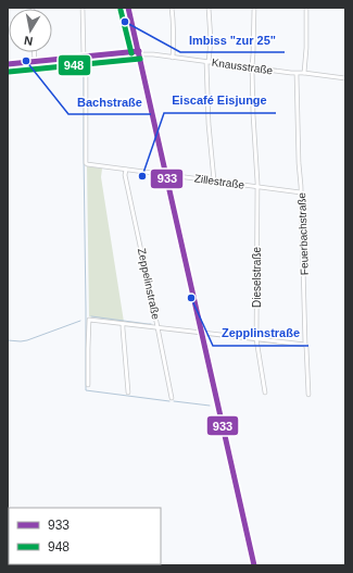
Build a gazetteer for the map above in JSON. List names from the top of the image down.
{
  "streets": {
    "street": [
      "Knausstraße",
      "Zillestraße",
      "Feuerbachstraße",
      "Dieselstraße",
      "Zeppelinstraße"
    ]
  },
  "crossings": [
    ["Knausstraße", "Feuerbachstraße"],
    ["Knausstraße", "Dieselstraße"],
    ["Zillestraße", "Feuerbachstraße"],
    ["Zillestraße", "Dieselstraße"],
    ["Zillestraße", "Zeppelinstraße"]
  ],
  "places": [
    "Imbiss \"zur 25\"",
    "Bachstraße",
    "Eiscafé Eisjunge",
    "Zepplinstraße"
  ],
  "lines": ["transit line 933", "transit line 948"],
  "legend": ["933", "948"],
  "north": "bottom"
}
